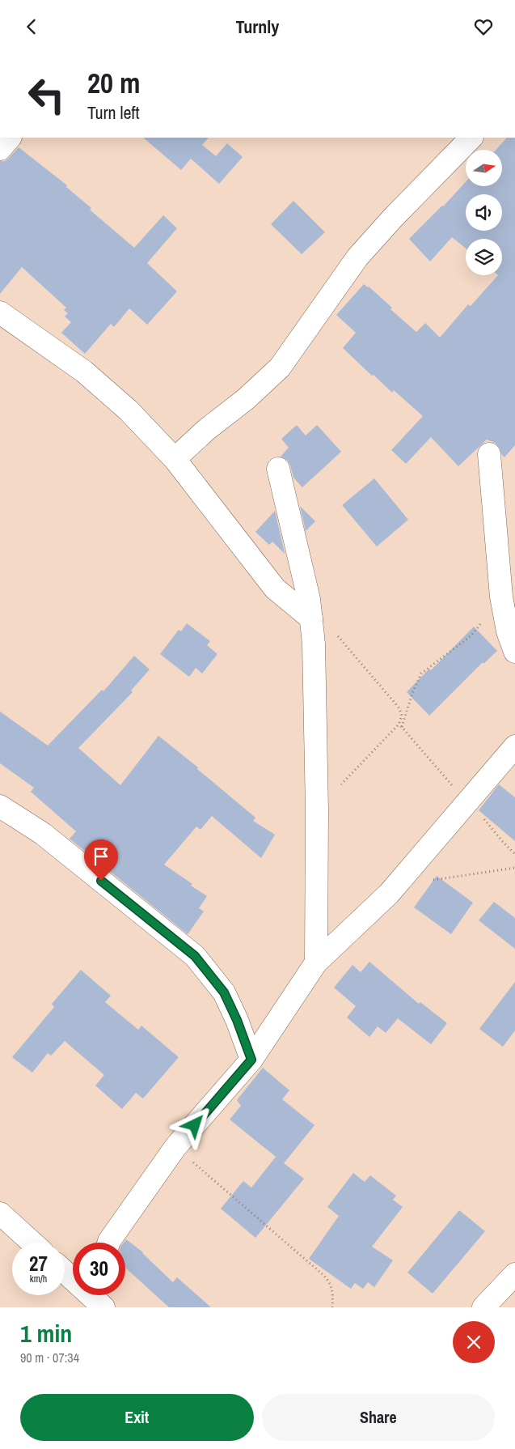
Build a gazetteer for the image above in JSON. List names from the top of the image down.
{
  "north": "right",
  "page": {
    "header": "Turnly",
    "turn": ["20 m", "Turn left"],
    "speed": "27 km/h",
    "limit": "30",
    "heading": ["1 min", "90 m · 07:34"],
    "buttons": ["Exit", "Share"]
  }
}
